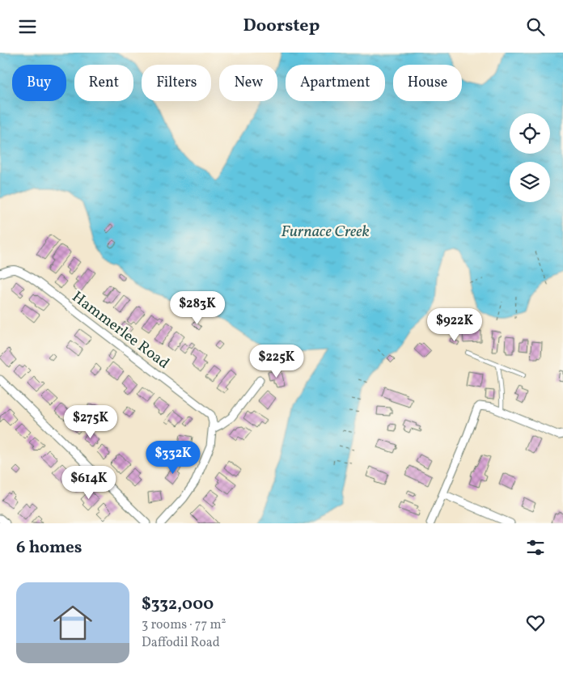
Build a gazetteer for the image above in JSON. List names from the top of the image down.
{
  "streets": {
    "street": ["Hammerlee Road"]
  },
  "water": ["Furnace Creek"],
  "page": {
    "header": "Doorstep",
    "chip": [
      "Buy",
      "Rent",
      "Filters",
      "New",
      "Apartment",
      "House"
    ],
    "price": [
      "$283K",
      "$922K",
      "$225K",
      "$275K",
      "$332K",
      "$614K"
    ],
    "heading": "6 homes",
    "list": [
      {
        "name": "$332,000",
        "note": "3 rooms · 77 m² · Daffodil Road"
      }
    ]
  }
}
